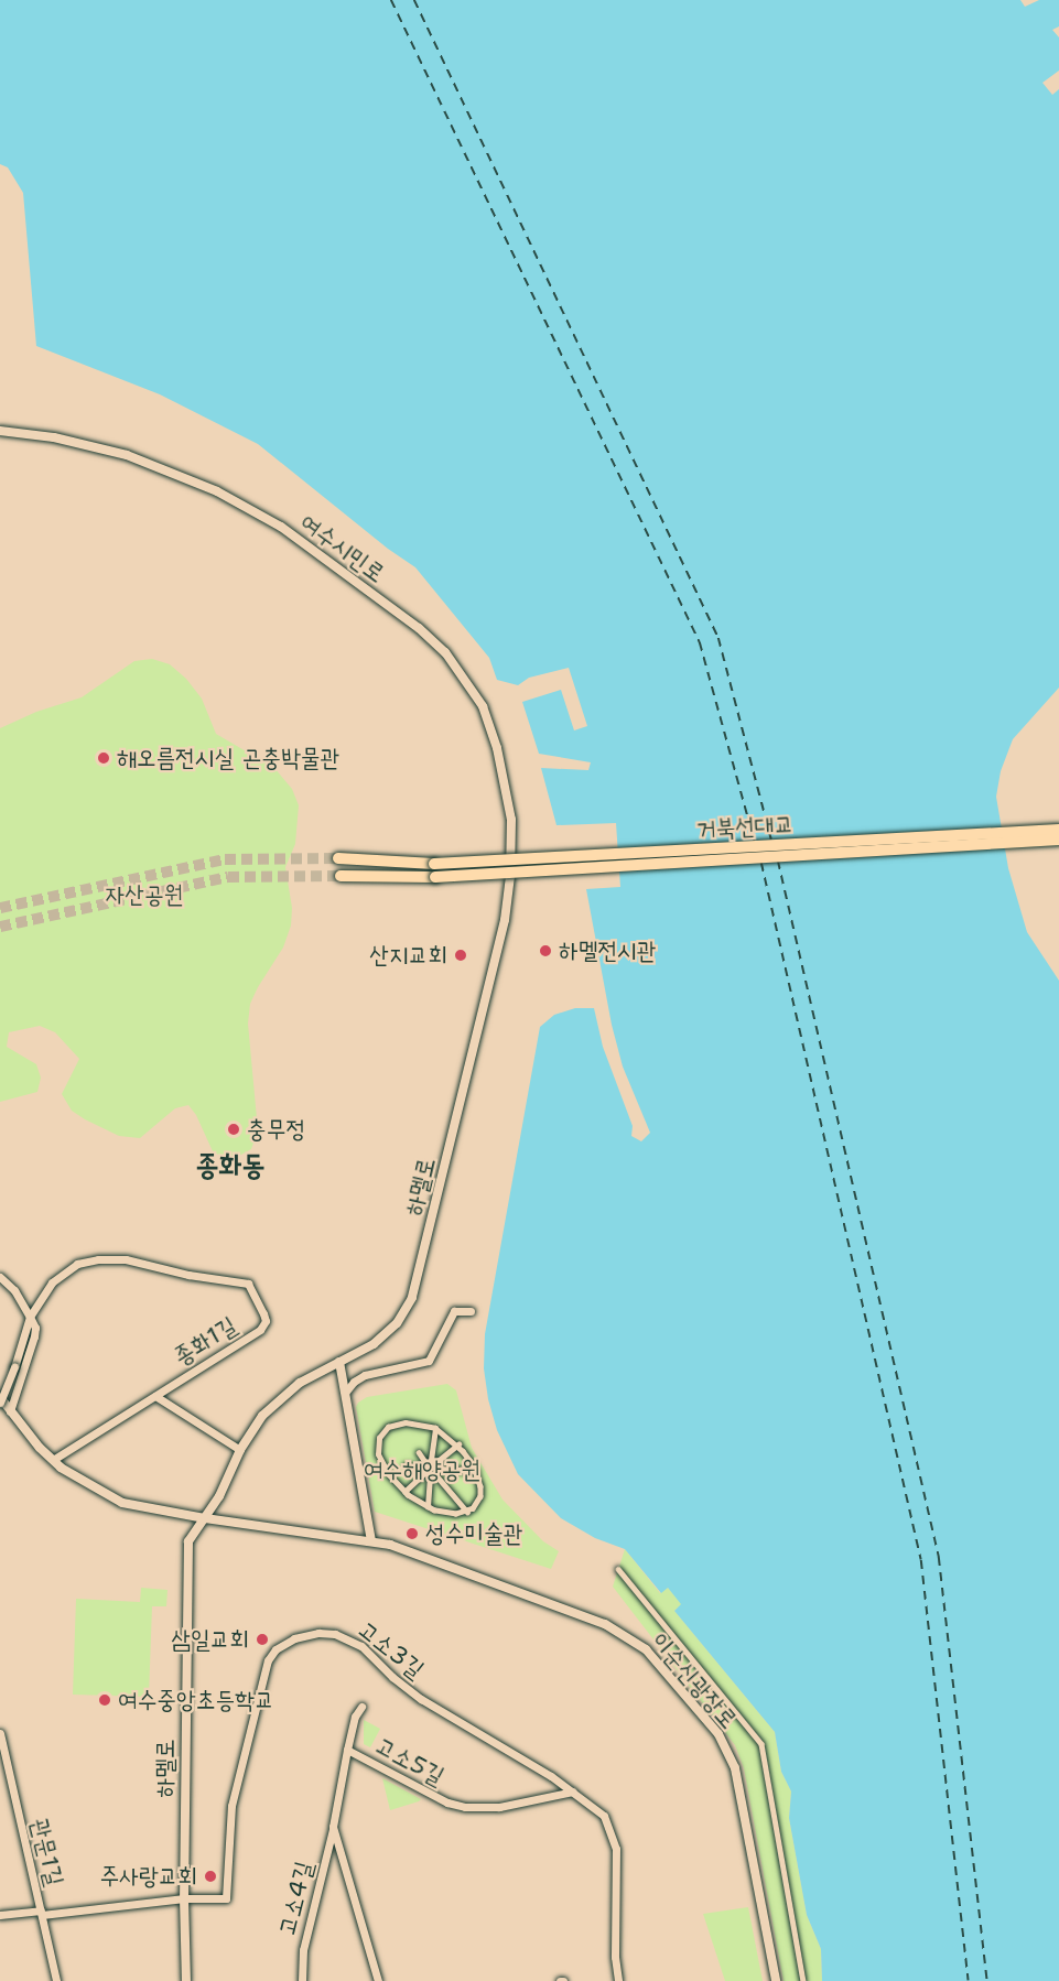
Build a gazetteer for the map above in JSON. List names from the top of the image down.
{
  "streets": {
    "main road": ["거북선대교"],
    "street": [
      "여수시민로",
      "하멜로",
      "종화1길",
      "고소3길",
      "이순신광장로",
      "고소5길",
      "관문1길",
      "고소4길"
    ]
  },
  "crossings": [
    ["여수시민로", "하멜로"],
    ["하멜로", "고소3길"],
    ["하멜로", "이순신광장로"],
    ["종화1길", "이순신광장로"],
    ["고소3길", "고소5길"],
    ["고소3길", "관문1길"],
    ["고소5길", "고소4길"]
  ],
  "districts": ["종화동"],
  "parks": ["자산공원", "여수해양공원"],
  "places": [
    "해오름전시실 곤충박물관",
    "하멜전시관",
    "산지교회",
    "충무정",
    "성수미술관",
    "삼일교회",
    "여수중앙초등학교",
    "주사랑교회"
  ]
}
